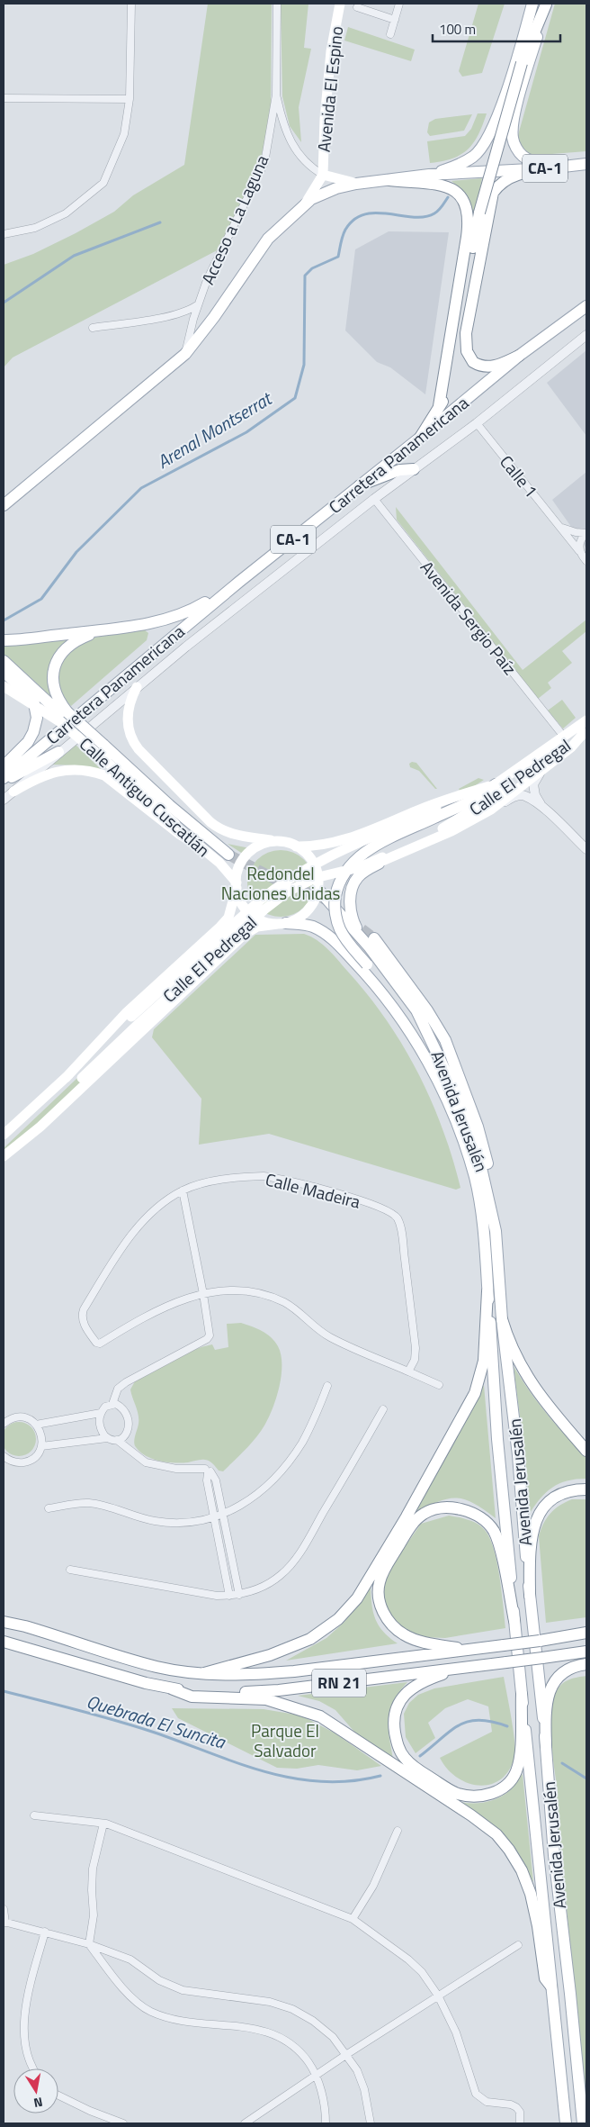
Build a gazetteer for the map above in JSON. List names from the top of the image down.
{
  "streets": {
    "main road": [
      "Avenida El Espino",
      "CA-1",
      "Carretera Panamericana",
      "Calle El Pedregal",
      "Calle Antiguo Cuscatlán",
      "Avenida Jerusalén",
      "RN 21"
    ],
    "street": [
      "Acceso a La Laguna",
      "Calle 1",
      "Avenida Sergio Paíz",
      "Calle Madeira"
    ]
  },
  "crossings": [
    ["Avenida El Espino", "CA-1"],
    ["CA-1", "Acceso a La Laguna"],
    ["Carretera Panamericana", "Calle 1"],
    ["Carretera Panamericana", "Avenida Sergio Paíz"],
    ["Avenida Sergio Paíz", "Calle El Pedregal"],
    ["Calle El Pedregal", "Calle Antiguo Cuscatlán"],
    ["Calle El Pedregal", "Avenida Jerusalén"],
    ["Calle Antiguo Cuscatlán", "Avenida Jerusalén"]
  ],
  "water": ["Arenal Montserrat", "Quebrada El Suncita"],
  "parks": ["Redondel Naciones Unidas", "Parque El Salvador"],
  "scale_bar": "100 m",
  "north": "bottom"
}
